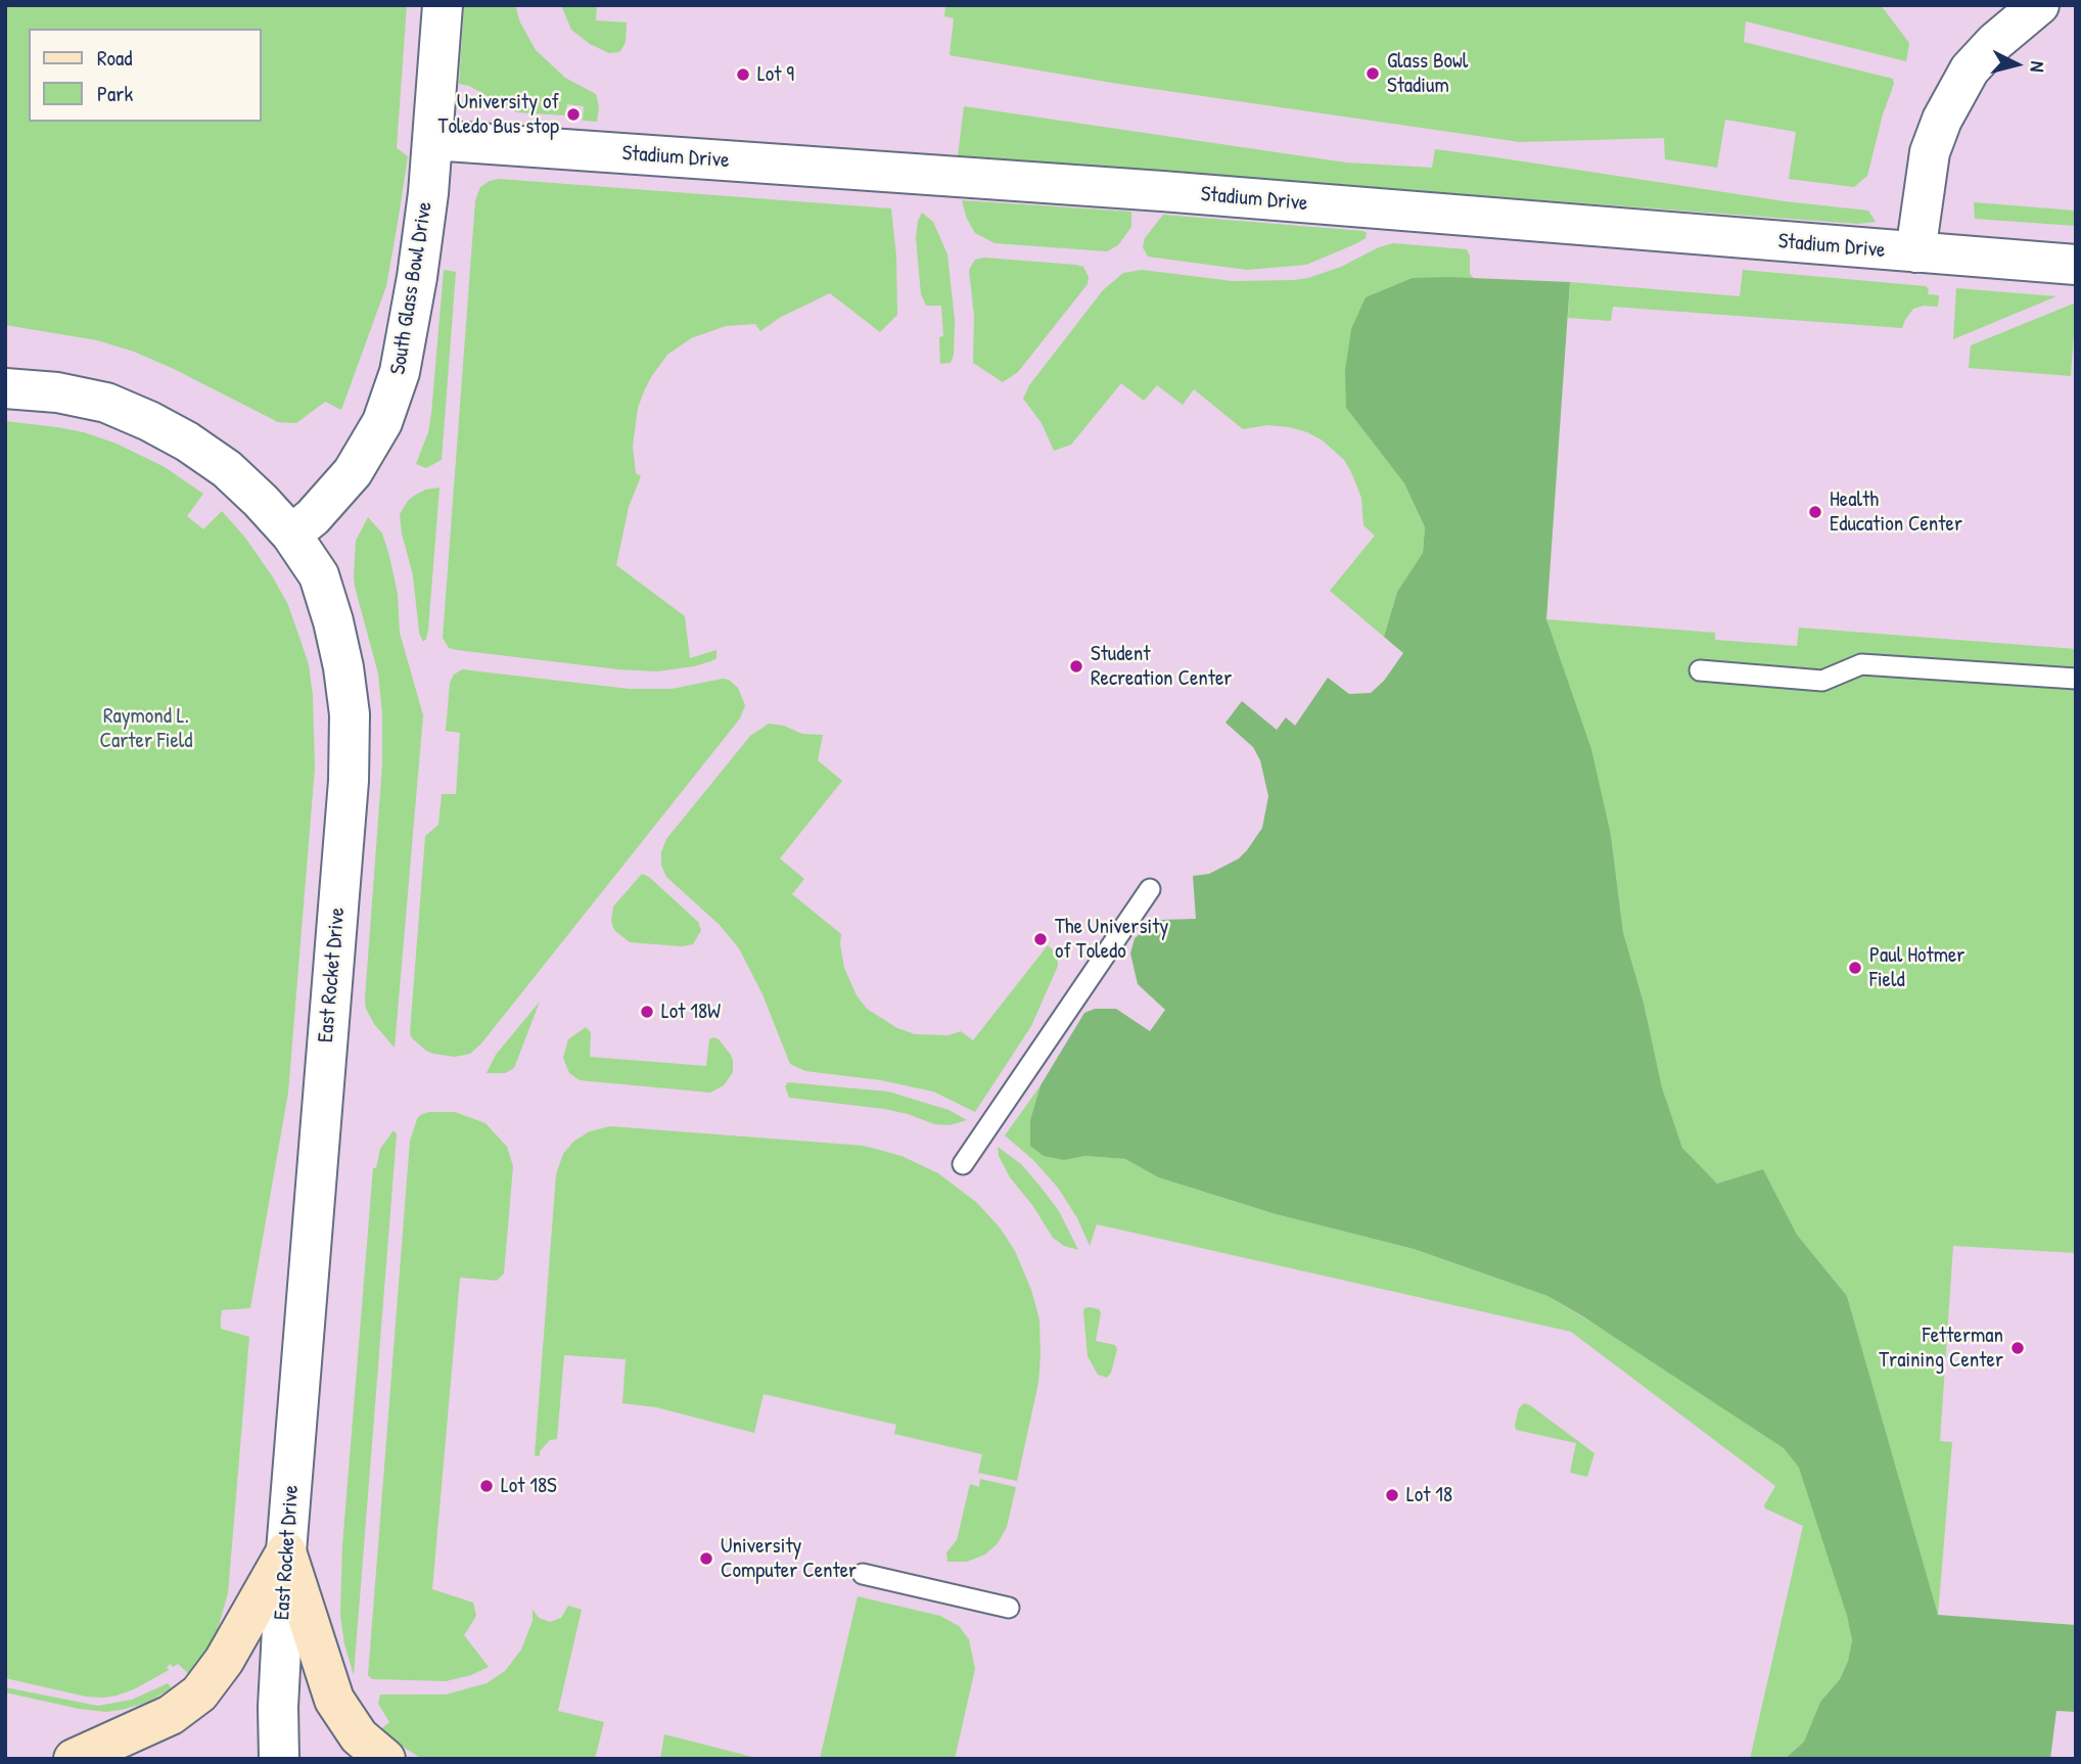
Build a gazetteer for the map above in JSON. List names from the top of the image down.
{
  "streets": {
    "street": ["Stadium Drive", "South Glass Bowl Drive", "East Rocket Drive"]
  },
  "crossings": [
    ["Stadium Drive", "South Glass Bowl Drive"],
    ["South Glass Bowl Drive", "East Rocket Drive"]
  ],
  "parks": ["Raymond L. Carter Field"],
  "places": [
    "Glass Bowl Stadium",
    "Lot 9",
    "University of Toledo Bus stop",
    "Health Education Center",
    "Student Recreation Center",
    "The University of Toledo",
    "Paul Hotmer Field",
    "Lot 18W",
    "Fetterman Training Center",
    "Lot 18S",
    "Lot 18",
    "University Computer Center"
  ],
  "legend": ["Road", "Park"],
  "north": "right"
}
